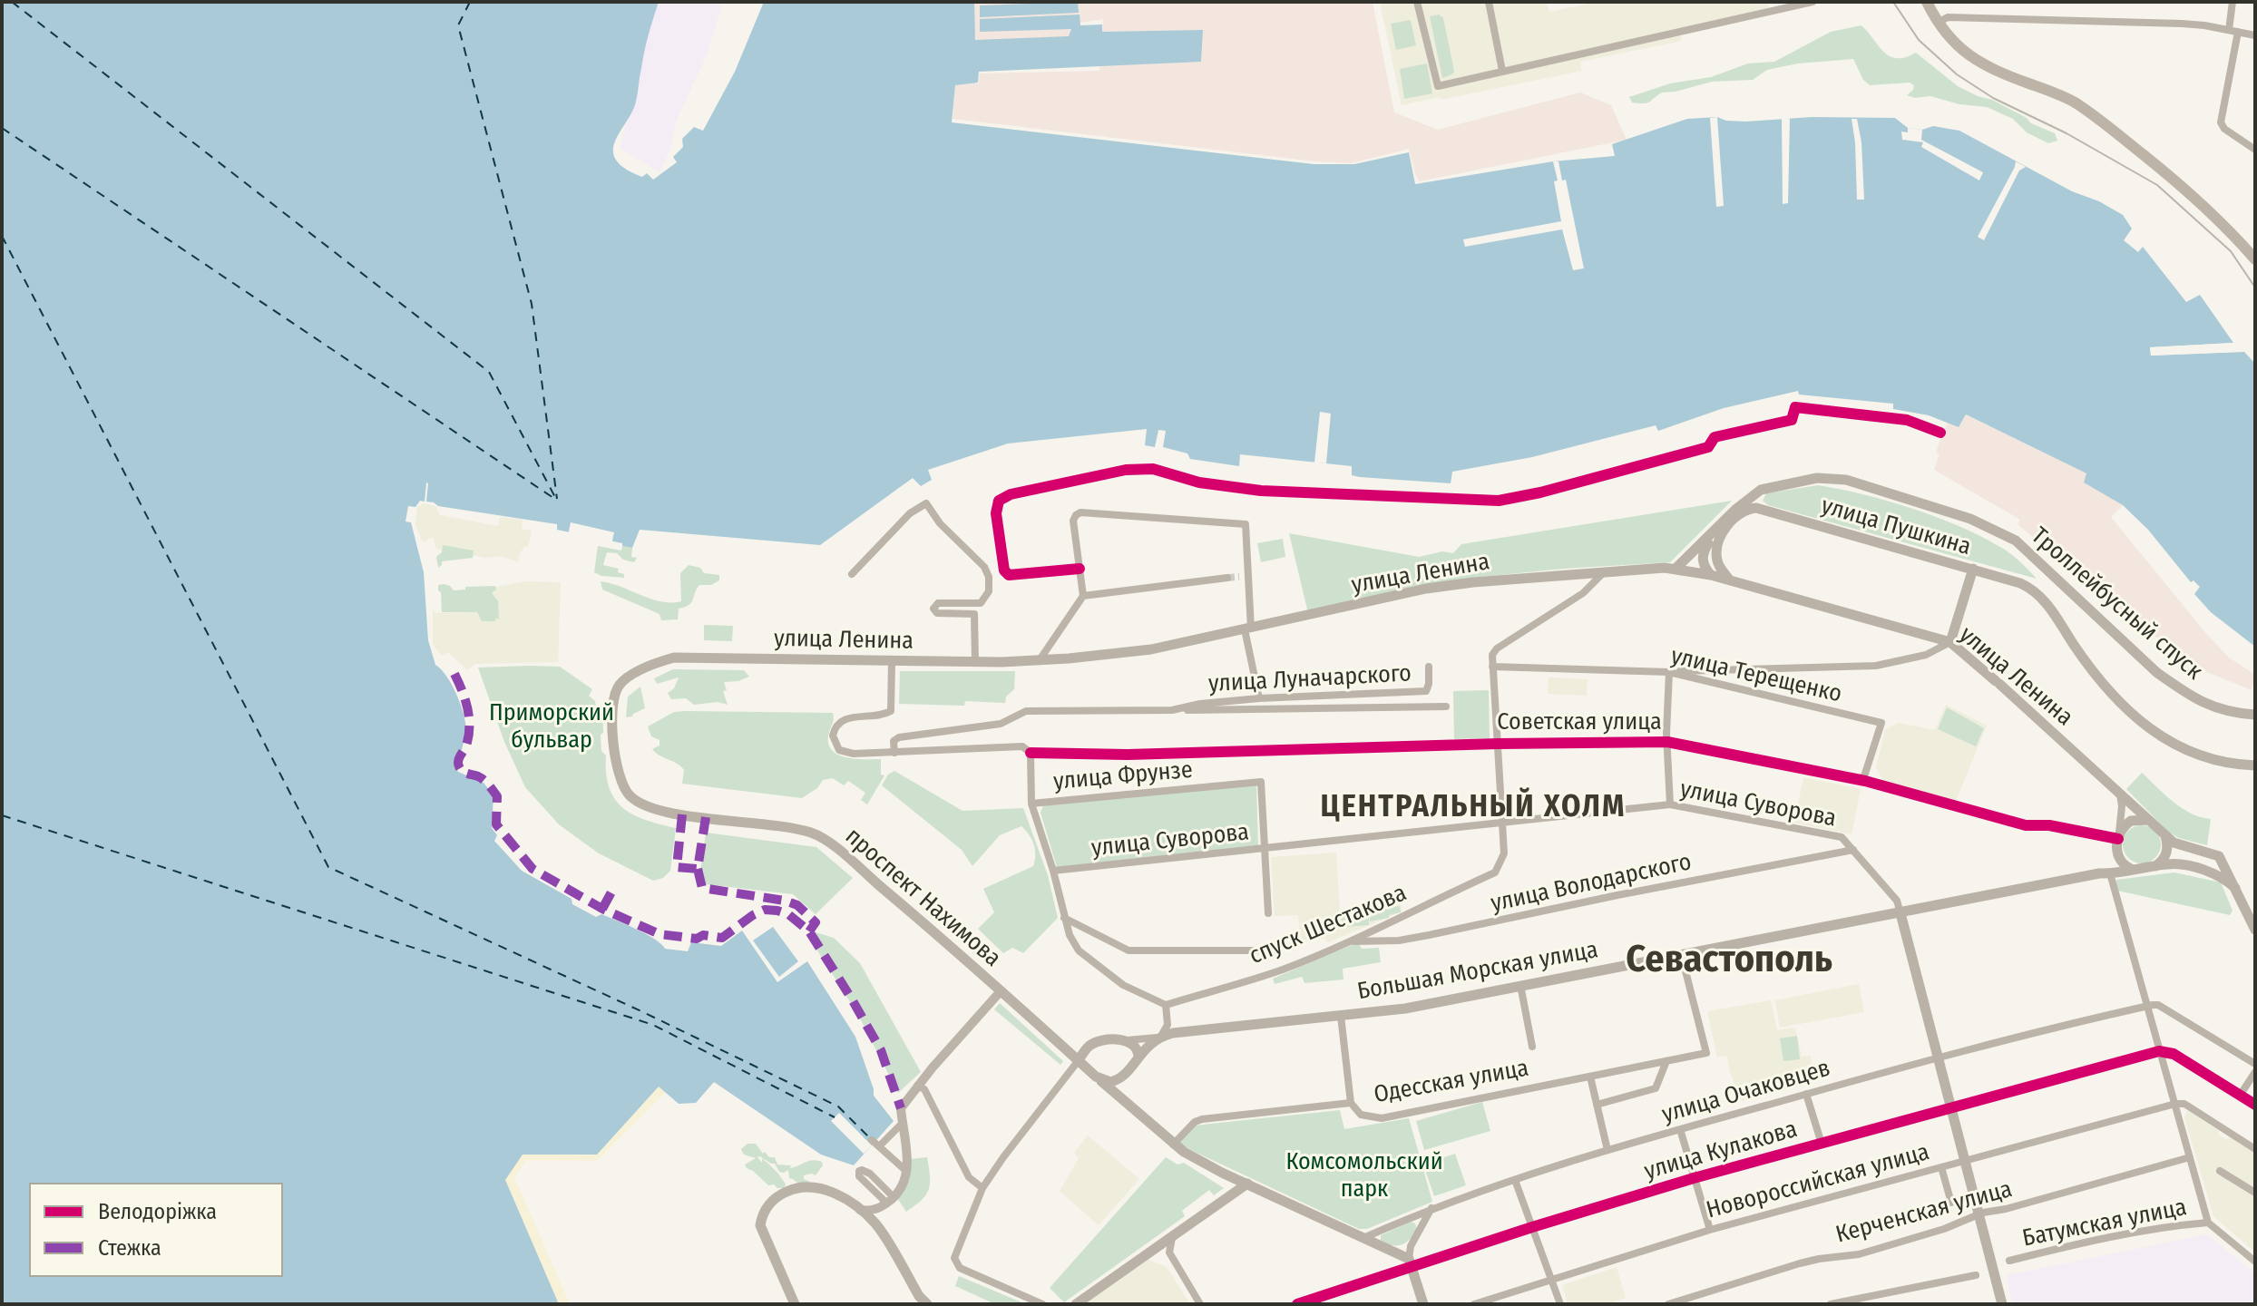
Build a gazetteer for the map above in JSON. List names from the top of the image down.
{
  "streets": {
    "main road": [
      "улица Пушкина",
      "улица Ленина",
      "Троллейбусный спуск",
      "проспект Нахимова",
      "Большая Морская улица"
    ],
    "street": [
      "улица Терещенко",
      "улица Луначарского",
      "Советская улица",
      "улица Фрунзе",
      "улица Суворова",
      "улица Володарского",
      "спуск Шестакова",
      "Одесская улица",
      "улица Очаковцев",
      "улица Кулакова",
      "Новороссийская улица",
      "Керченская улица",
      "Батумская улица"
    ]
  },
  "crossings": [
    ["улица Пушкина", "улица Ленина"],
    ["улица Ленина", "Троллейбусный спуск"],
    ["улица Ленина", "Советская улица"],
    ["улица Ленина", "проспект Нахимова"],
    ["улица Ленина", "Большая Морская улица"],
    ["улица Терещенко", "Советская улица"],
    ["улица Луначарского", "Советская улица"],
    ["Советская улица", "Большая Морская улица"],
    ["улица Фрунзе", "улица Суворова"],
    ["улица Суворова", "улица Володарского"],
    ["улица Суворова", "спуск Шестакова"],
    ["улица Суворова", "Большая Морская улица"],
    ["улица Володарского", "спуск Шестакова"],
    ["проспект Нахимова", "Одесская улица"],
    ["проспект Нахимова", "улица Очаковцев"],
    ["проспект Нахимова", "улица Кулакова"],
    ["Большая Морская улица", "Одесская улица"]
  ],
  "districts": ["ЦЕНТРАЛЬНЫЙ ХОЛМ", "Севастополь"],
  "parks": ["Приморский бульвар", "Комсомольский парк"],
  "legend": ["Велодоріжка", "Стежка"]
}
